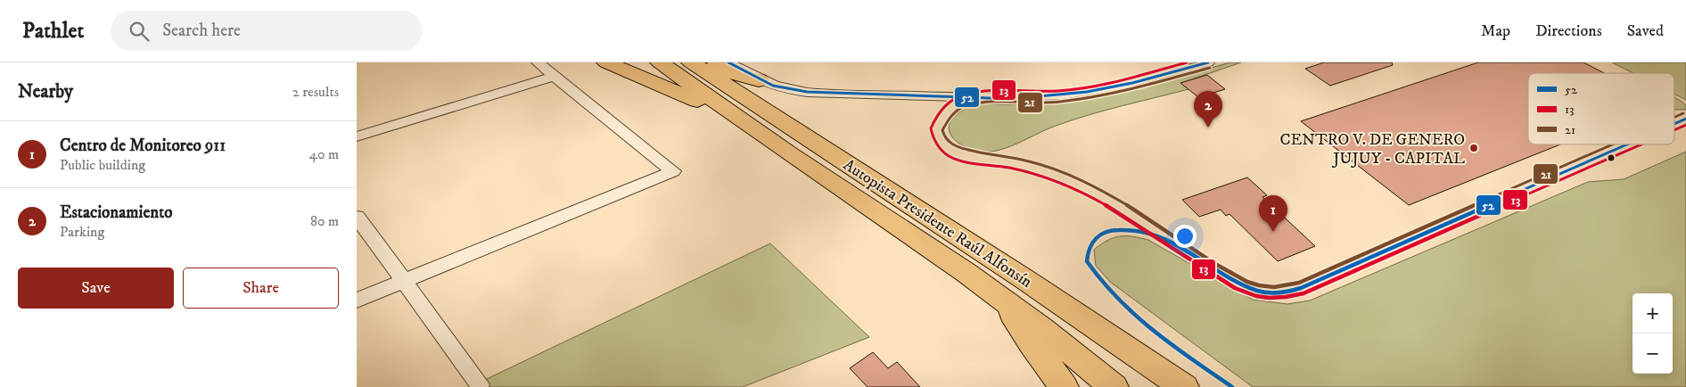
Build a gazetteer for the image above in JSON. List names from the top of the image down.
{
  "streets": {
    "highway": ["Autopista Presidente Raúl Alfonsín"]
  },
  "places": ["CENTRO V. DE GENERO JUJUY - CAPITAL"],
  "lines": ["transit line 52", "transit line 13", "transit line 21"],
  "legend": ["52", "13", "21"],
  "page": {
    "header": "Pathlet",
    "search": "Search here",
    "nav": ["Map", "Directions", "Saved"],
    "heading": ["Nearby", "2 results"],
    "pins": ["2", "1"],
    "list": [
      {
        "mark": "1",
        "name": "Centro de Monitoreo 911",
        "note": "Public building",
        "value": "40 m"
      },
      {
        "mark": "2",
        "name": "Estacionamiento",
        "note": "Parking",
        "value": "80 m"
      }
    ],
    "buttons": ["Save", "Share"],
    "map_buttons": ["+", "−"]
  }
}
